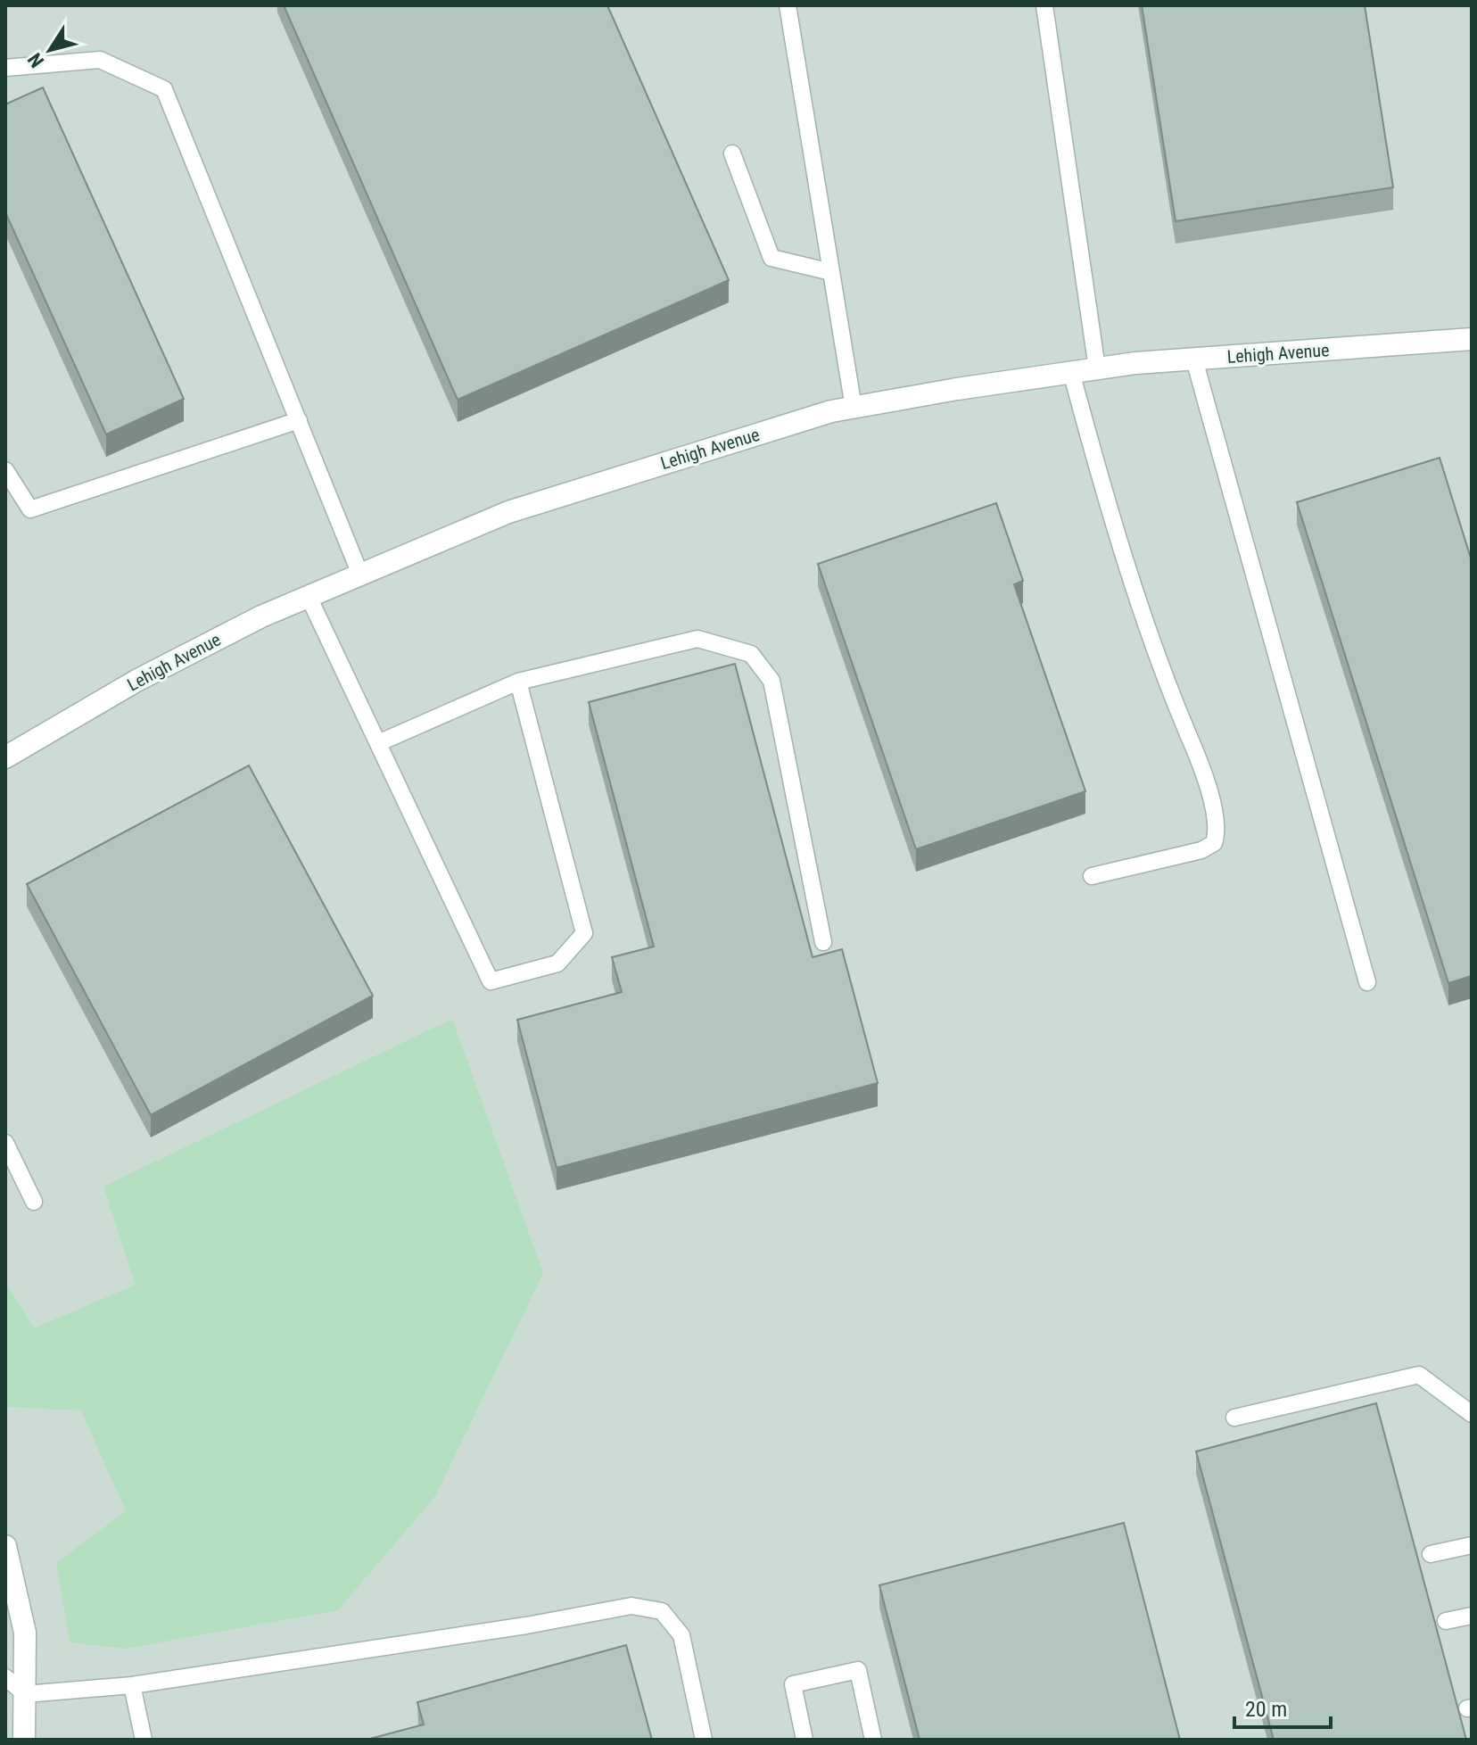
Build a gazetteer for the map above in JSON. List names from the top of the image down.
{
  "streets": {
    "street": ["Lehigh Avenue"]
  },
  "scale_bar": "20 m",
  "north": "bottom left"
}
